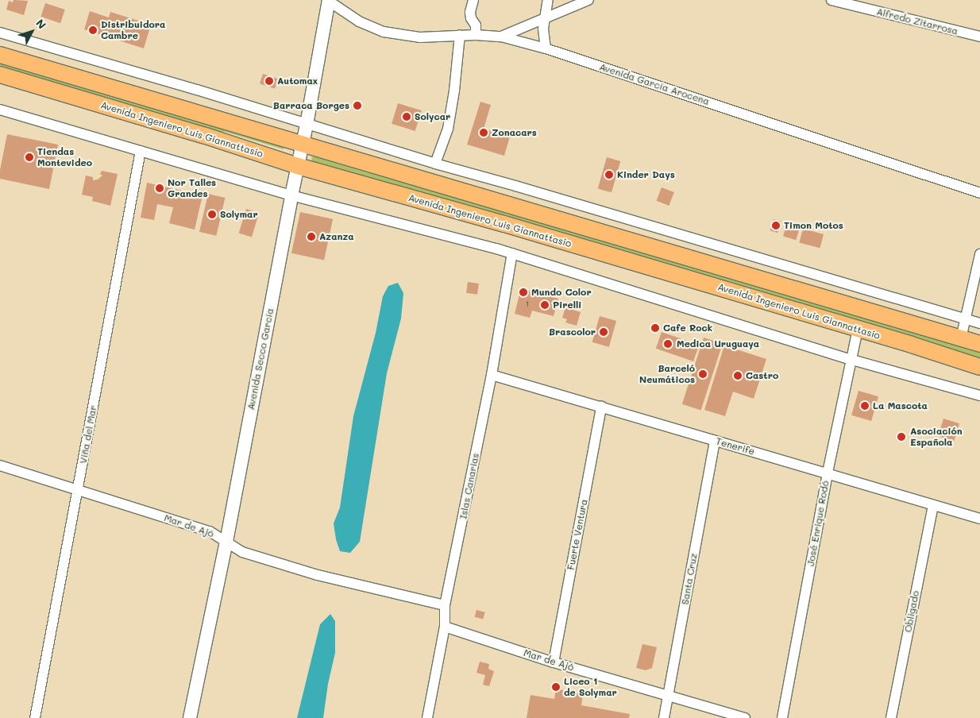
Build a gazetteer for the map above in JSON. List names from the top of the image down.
{
  "streets": {
    "main road": ["Avenida Ingeniero Luis Giannattasio"],
    "street": [
      "Alfredo Zitarrosa",
      "Avenida García Arocena",
      "Avenida Secco García",
      "Viña del Mar",
      "Tenerife",
      "Islas Canarias",
      "José Enrique Rodó",
      "Mar de Ajó",
      "Fuerte Ventura",
      "Santa Cruz",
      "Obligado"
    ]
  },
  "crossings": [
    ["Avenida García Arocena", "Avenida Secco García"],
    ["Avenida Ingeniero Luis Giannattasio", "Avenida Secco García"],
    ["Avenida Ingeniero Luis Giannattasio", "José Enrique Rodó"],
    ["Avenida Secco García", "Mar de Ajó"],
    ["Viña del Mar", "Mar de Ajó"],
    ["Tenerife", "Islas Canarias"],
    ["Tenerife", "José Enrique Rodó"],
    ["Tenerife", "Fuerte Ventura"],
    ["Tenerife", "Santa Cruz"],
    ["Tenerife", "Obligado"],
    ["Islas Canarias", "Mar de Ajó"],
    ["Mar de Ajó", "Fuerte Ventura"],
    ["Mar de Ajó", "Santa Cruz"]
  ],
  "places": [
    "Distribuidora Cambre",
    "Automax",
    "Barraca Borges",
    "Solycar",
    "Zonacars",
    "Tiendas Montevideo",
    "Kinder Days",
    "Nor Talles Grandes",
    "Solymar",
    "Timon Motos",
    "Azanza",
    "Mundo Color",
    "Pirelli",
    "Cafe Rock",
    "Brascolor",
    "Medica Uruguaya",
    "Barceló Neumáticos",
    "Castro",
    "La Mascota",
    "Asociación Española",
    "Liceo 1 de Solymar"
  ],
  "house_numbers": ["1"],
  "north": "top right"
}
